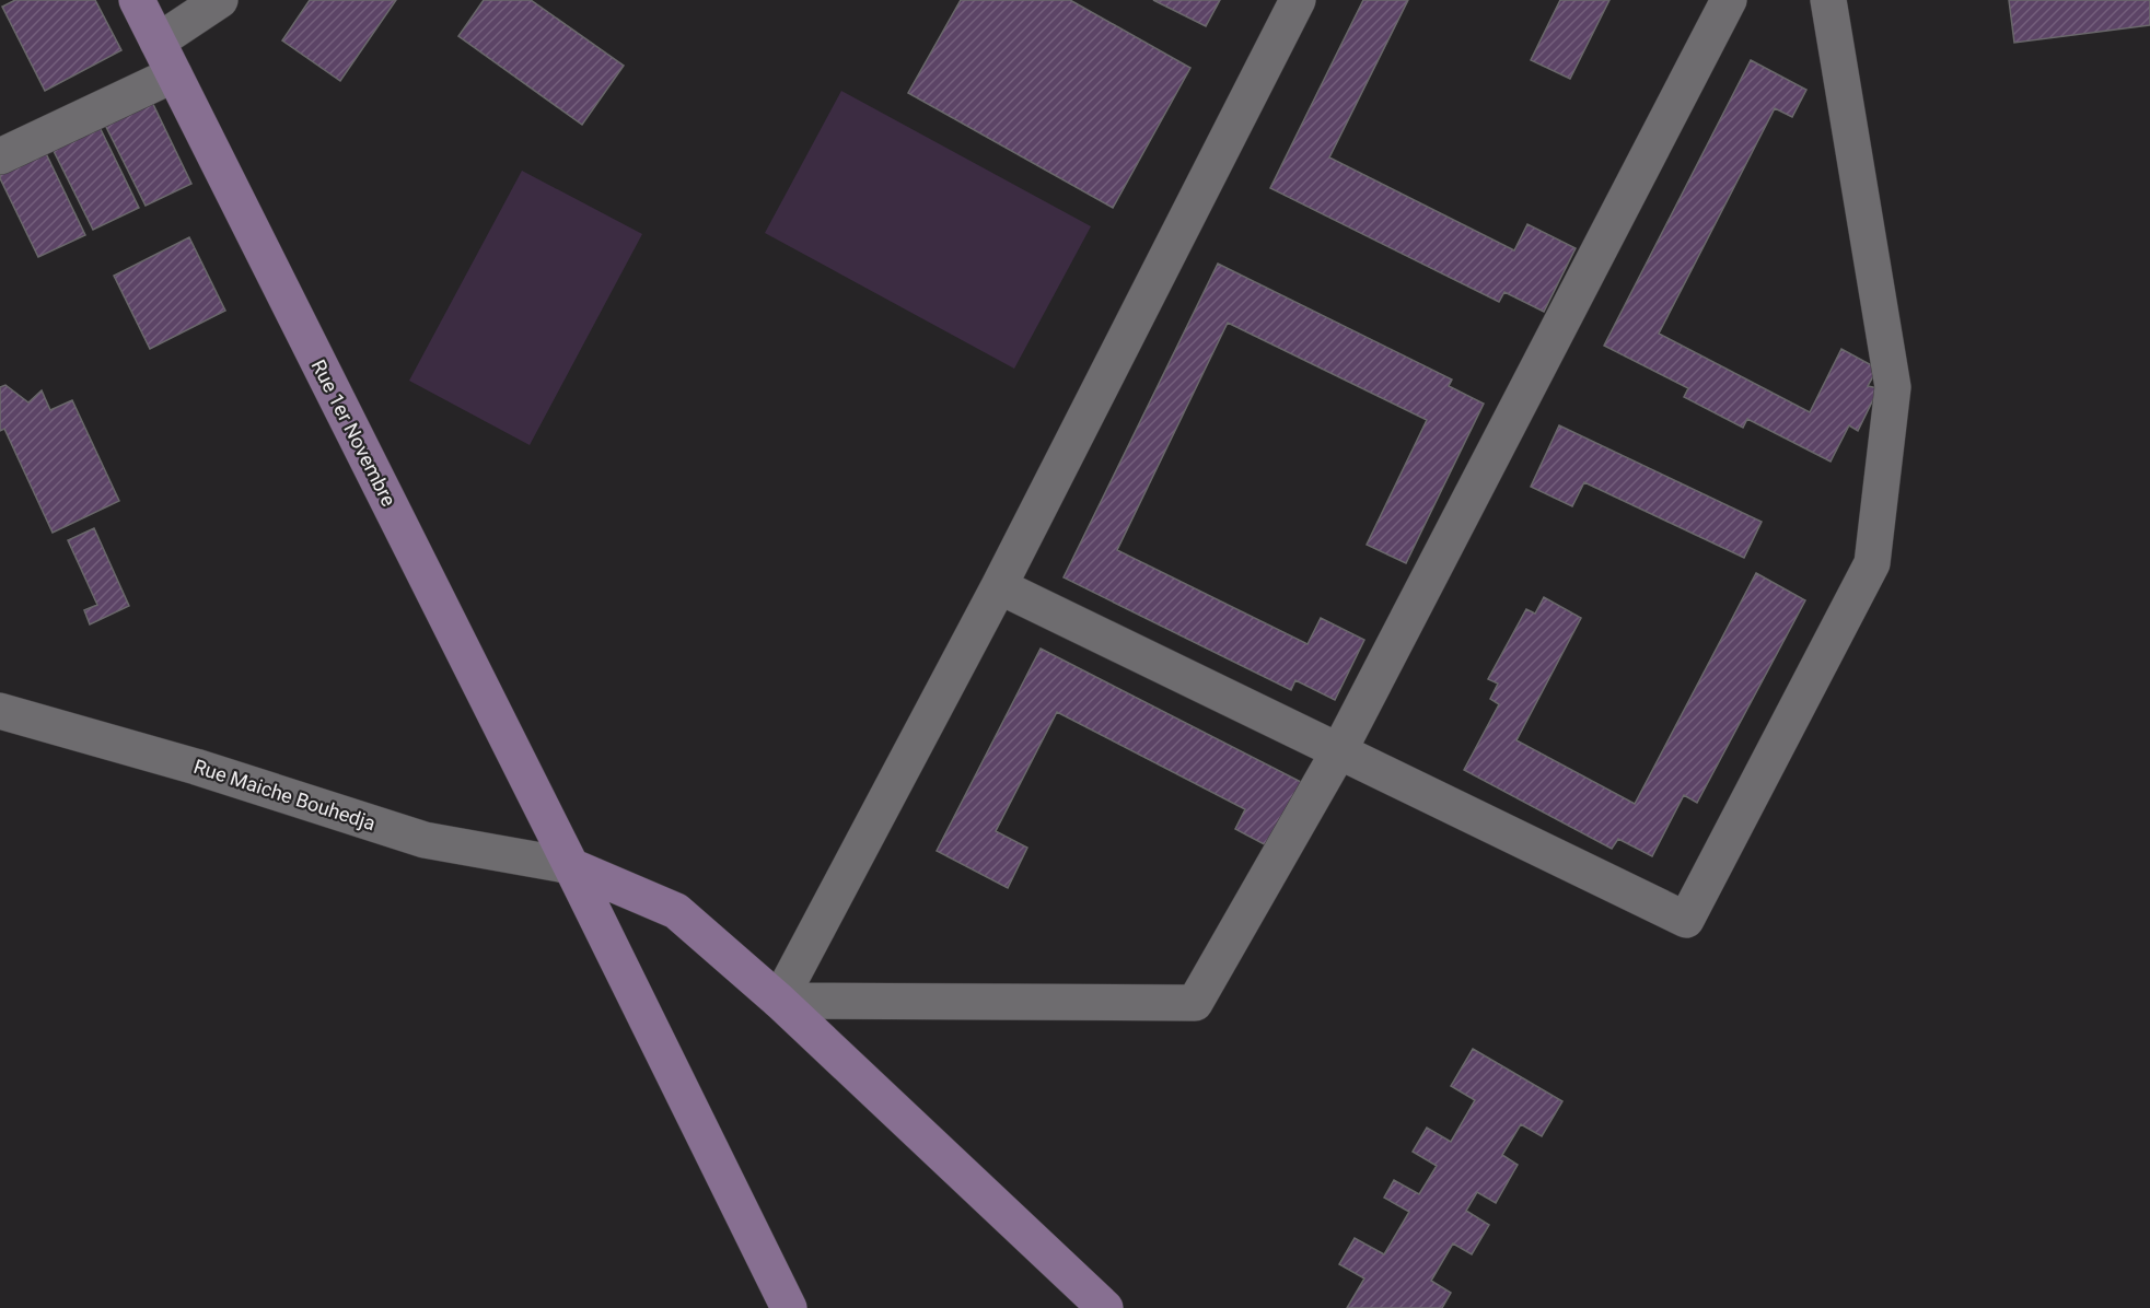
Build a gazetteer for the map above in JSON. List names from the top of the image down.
{
  "streets": {
    "main road": ["Rue 1er Novembre"],
    "street": ["Rue Maiche Bouhedja"]
  },
  "crossings": [
    ["Rue 1er Novembre", "Rue Maiche Bouhedja"]
  ]
}
